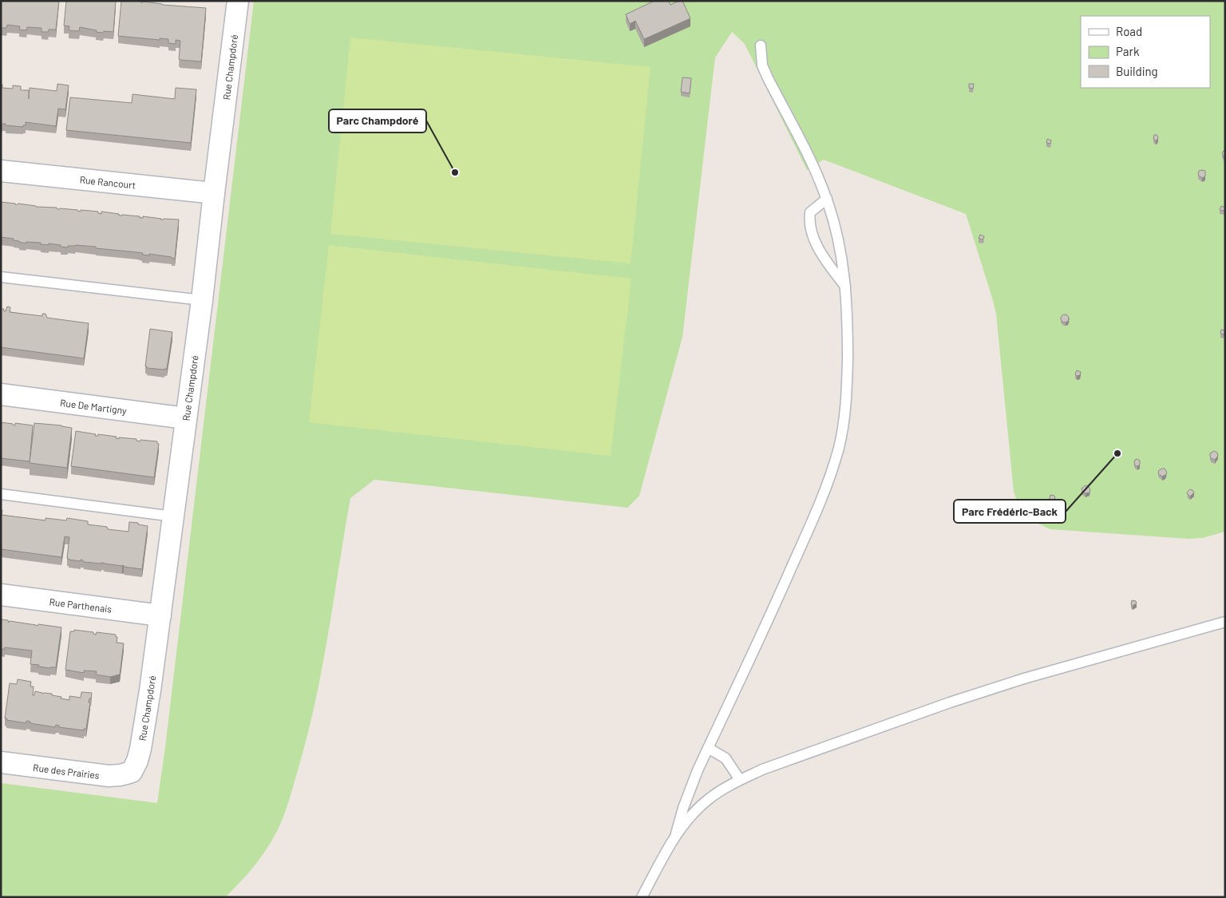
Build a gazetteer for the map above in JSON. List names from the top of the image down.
{
  "streets": {
    "street": [
      "Rue Champdoré",
      "Rue Rancourt",
      "Rue De Martigny",
      "Rue Parthenais",
      "Rue des Prairies"
    ]
  },
  "crossings": [
    ["Rue Champdoré", "Rue Rancourt"],
    ["Rue Champdoré", "Rue De Martigny"],
    ["Rue Champdoré", "Rue Parthenais"],
    ["Rue Champdoré", "Rue des Prairies"]
  ],
  "places": ["Parc Champdoré", "Parc Frédéric-Back"],
  "legend": ["Road", "Park", "Building"]
}
